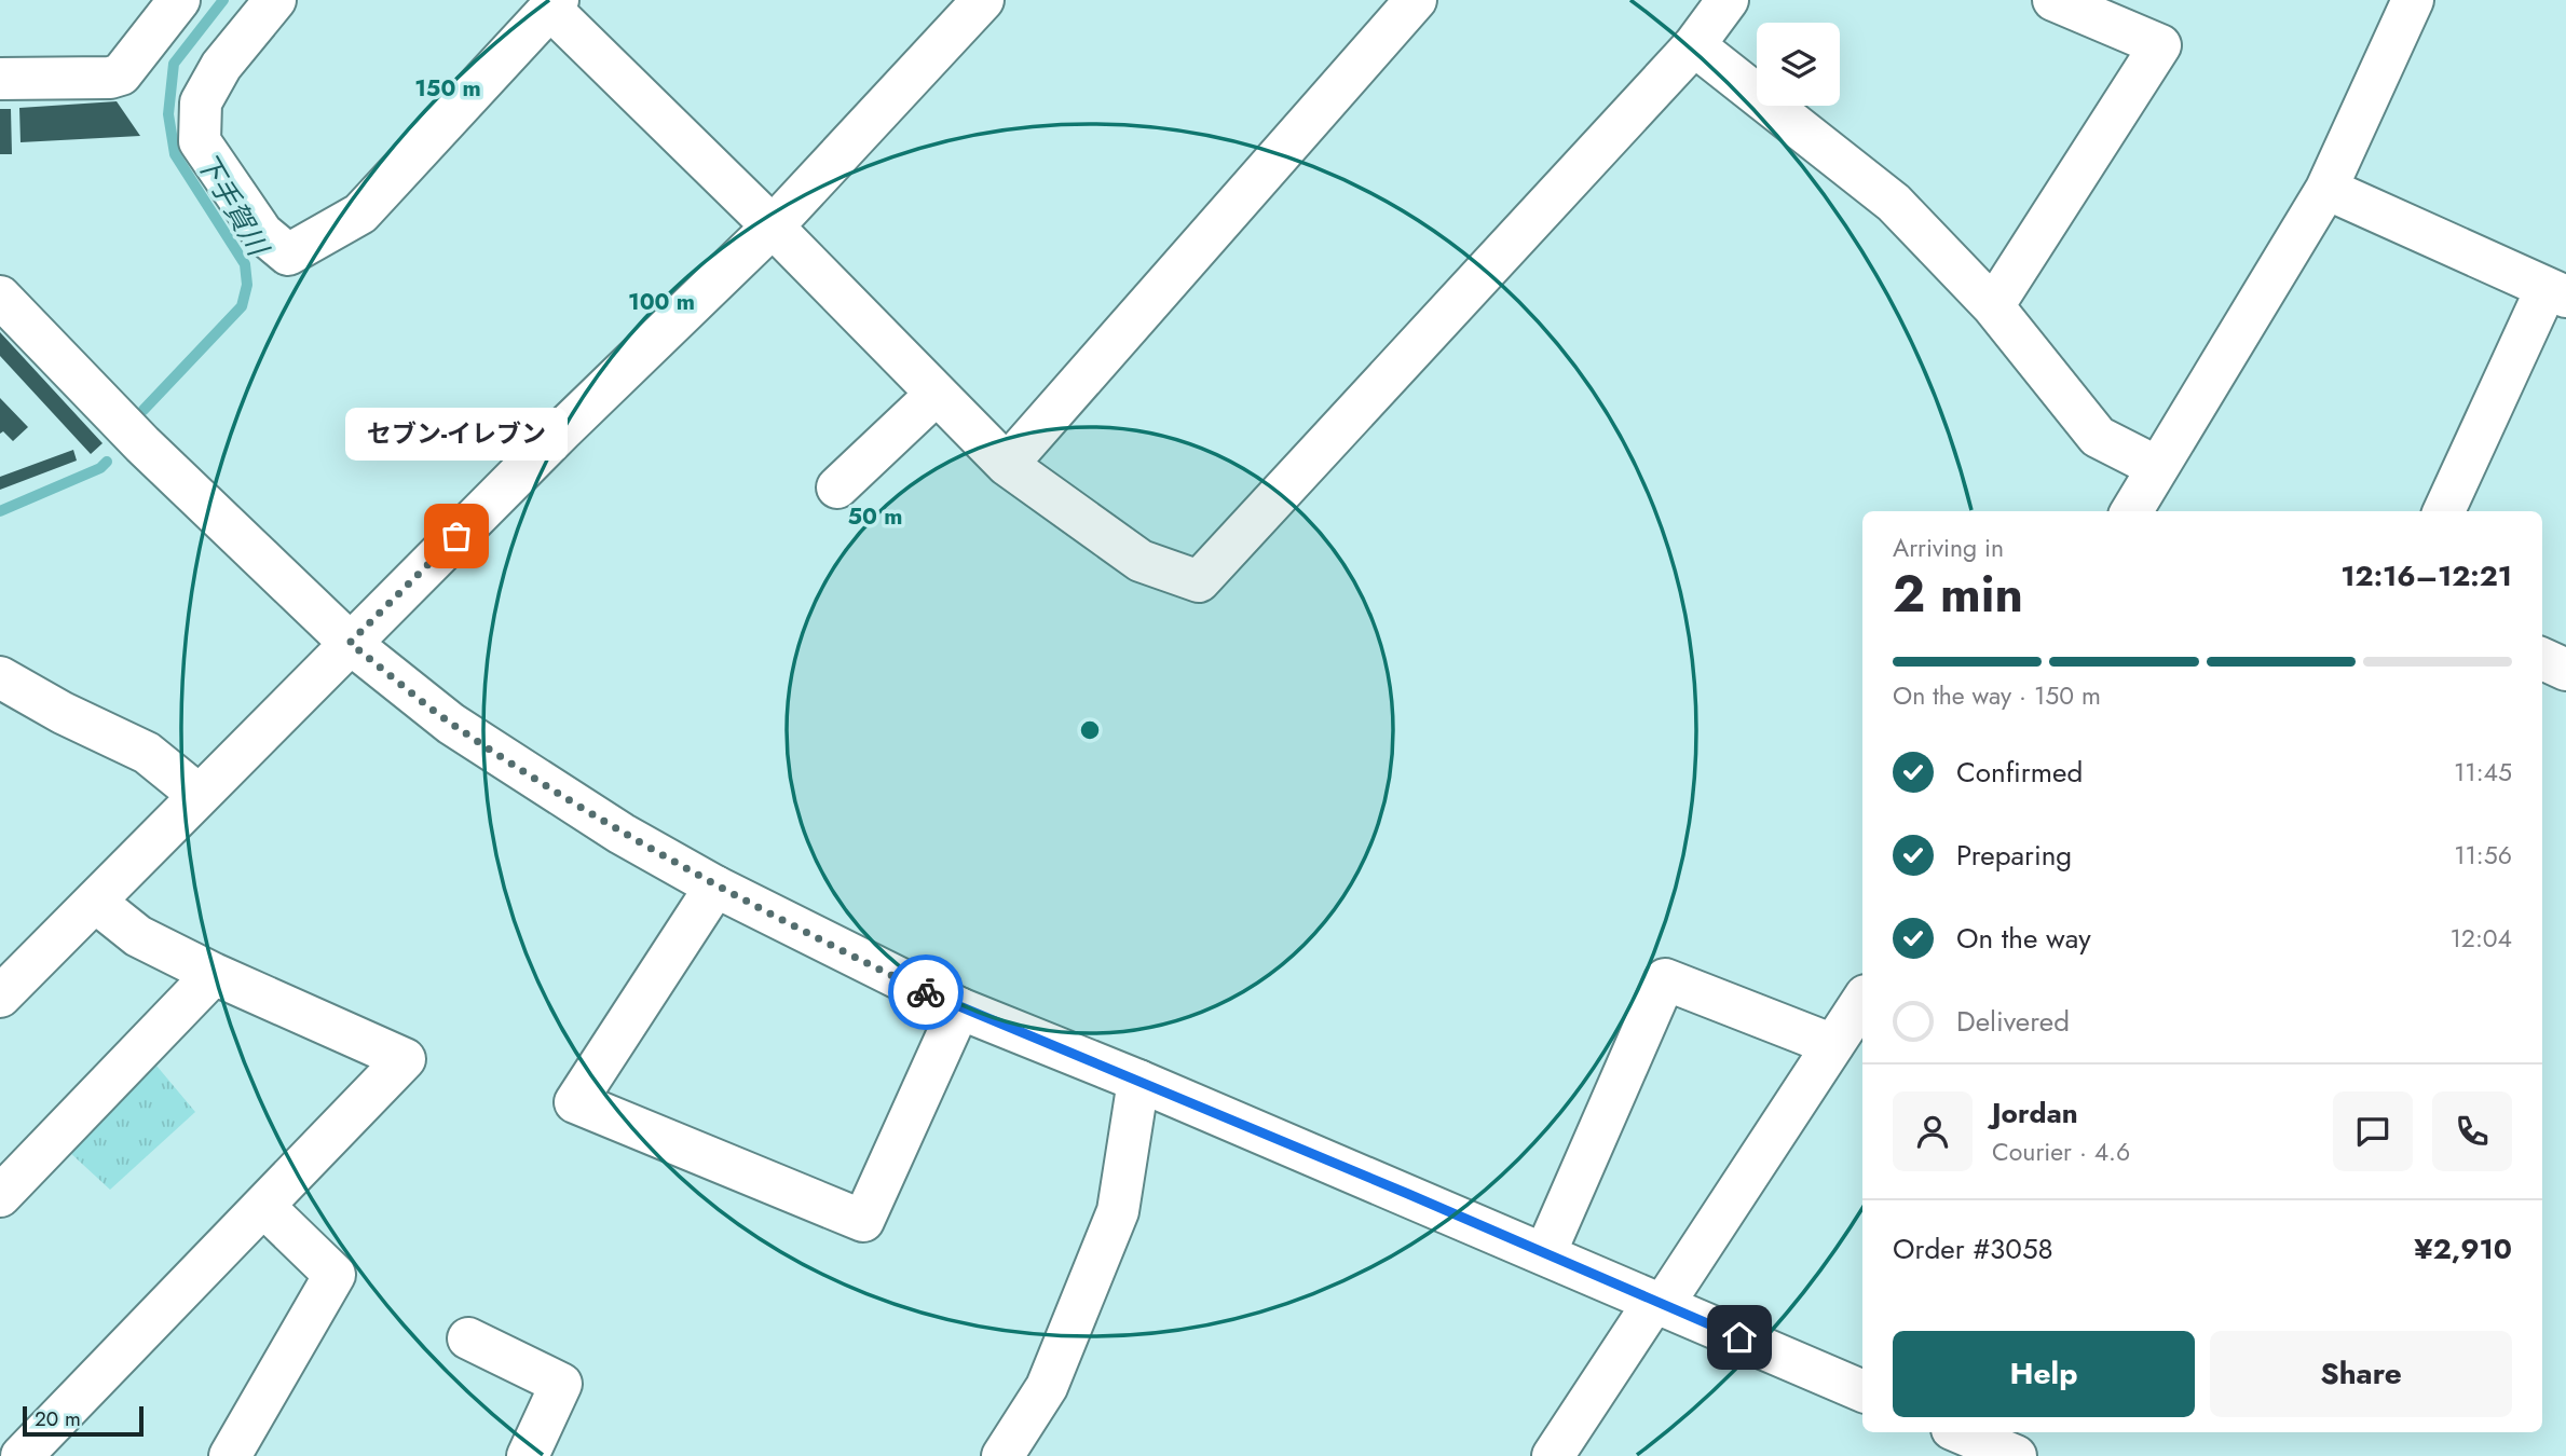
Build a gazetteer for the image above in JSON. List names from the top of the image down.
{
  "water": ["下手賀川"],
  "places": ["セブン-イレブン"],
  "scale_bar": "20 m",
  "page": {
    "bubble": "セブン-イレブン",
    "heading": ["2 min", "Arriving in", "12:16–12:21"],
    "panel": [
      "Jordan",
      "Courier · 4.6",
      "Order #3058",
      "¥2,910"
    ],
    "bar": "On the way · 150 m",
    "list": [
      ["Confirmed", "11:45"],
      ["Preparing", "11:56"],
      ["On the way", "12:04"],
      "Delivered"
    ],
    "buttons": ["Help", "Share"],
    "scale": "20 m"
  },
  "rings": ["150 m", "100 m", "50 m"]
}
